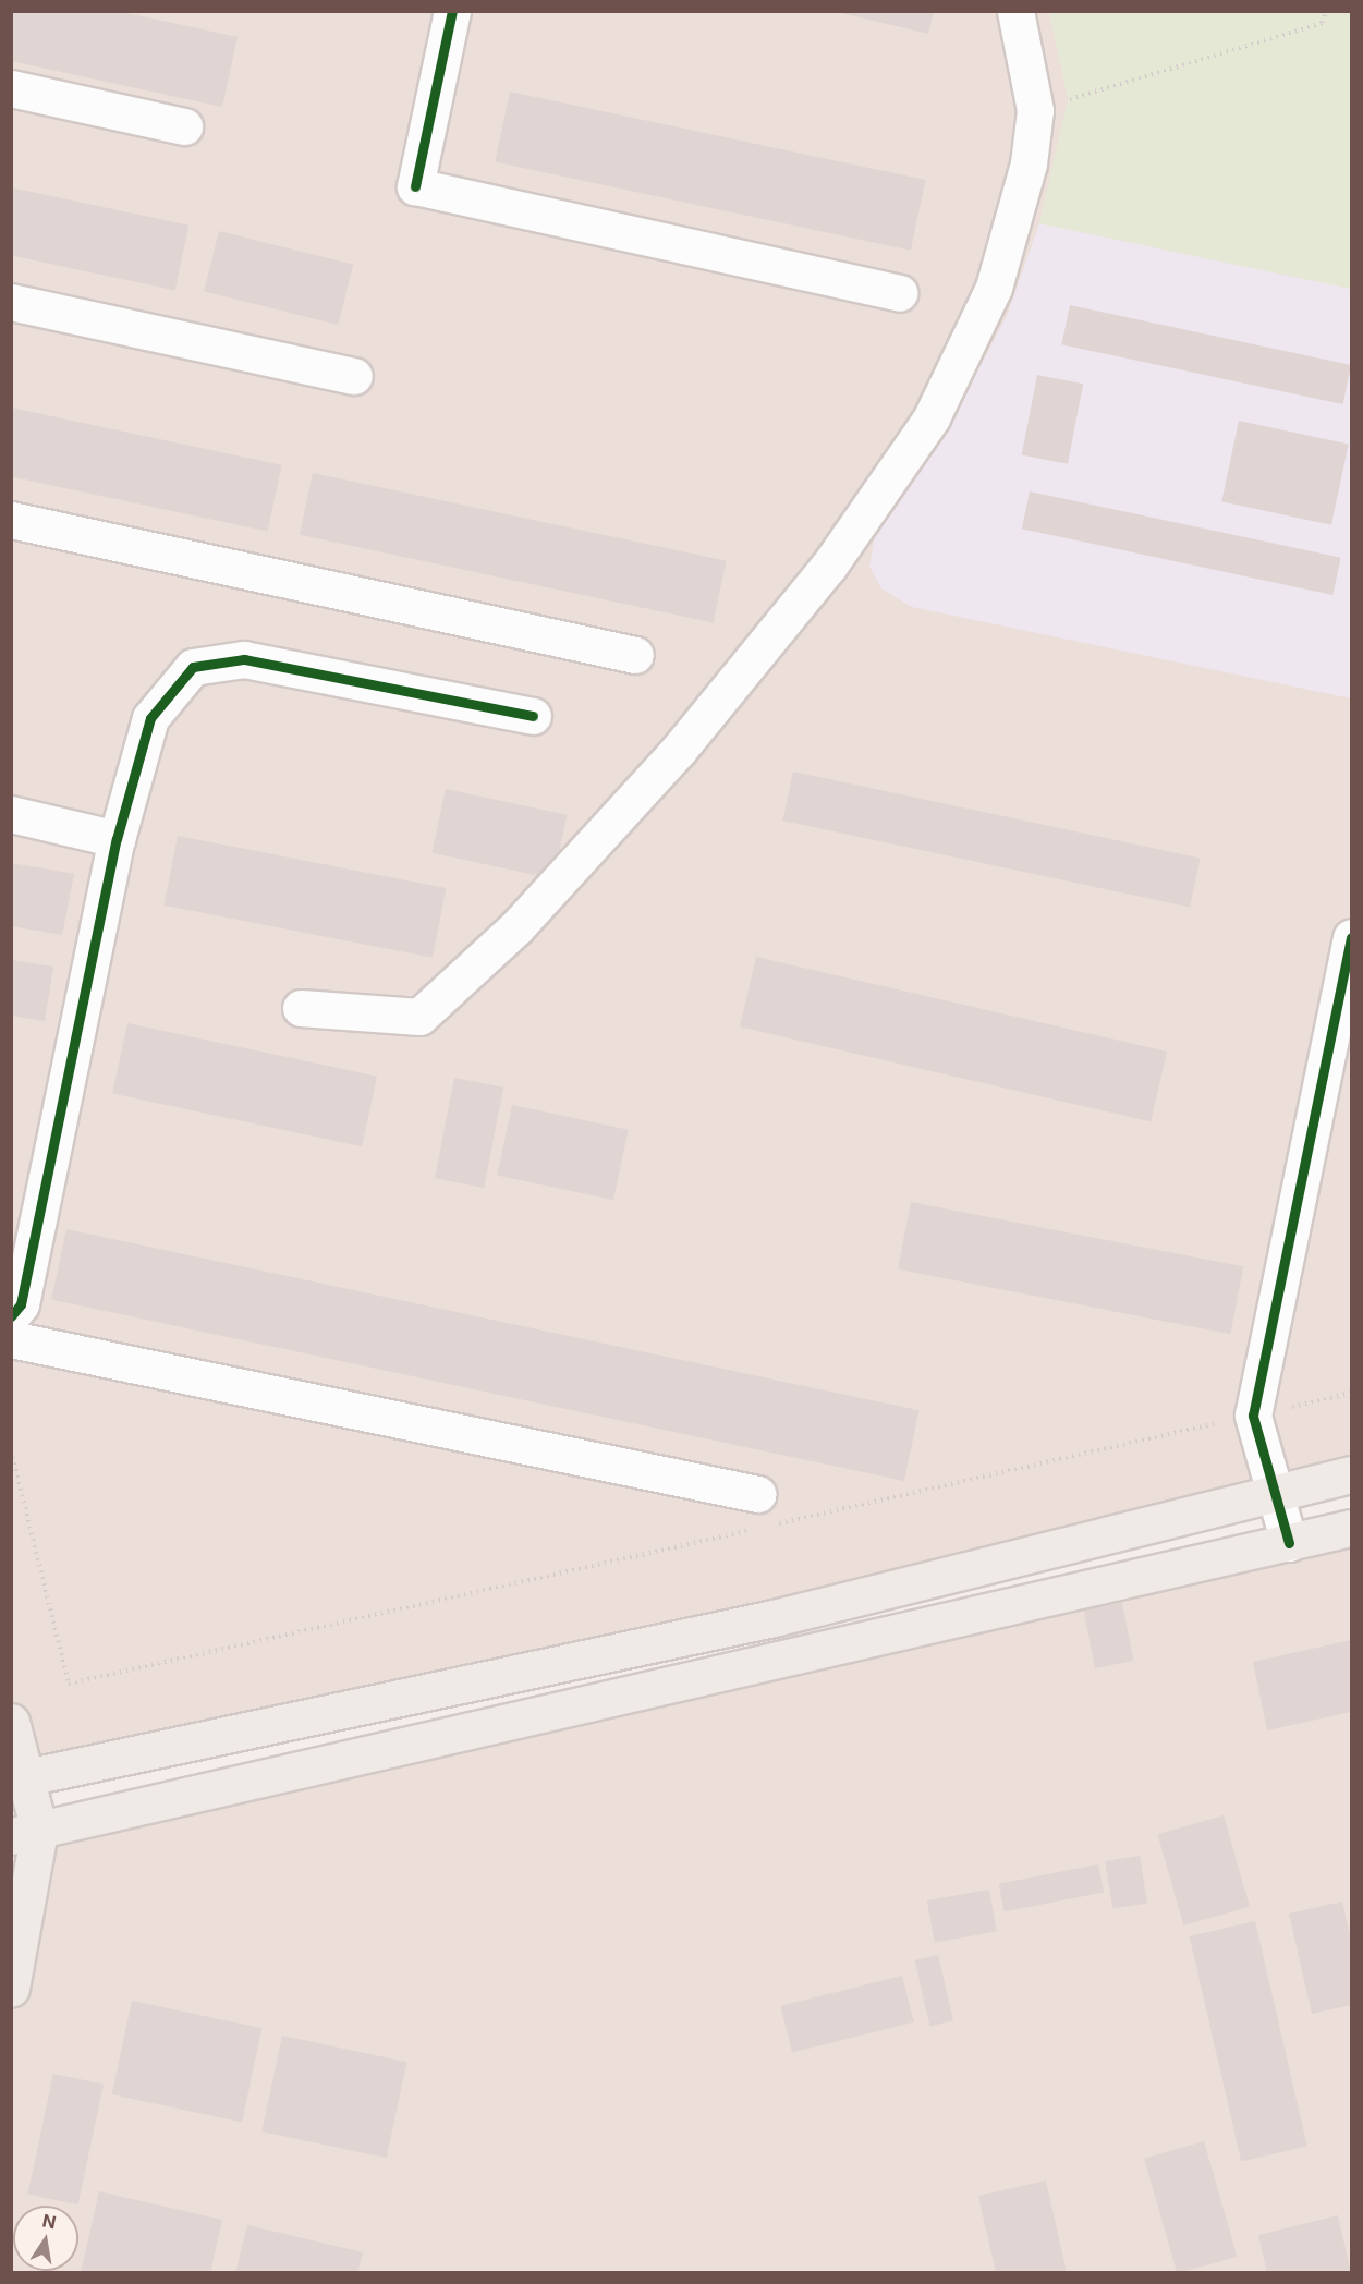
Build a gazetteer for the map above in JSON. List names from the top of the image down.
{
  "north": "top"
}
